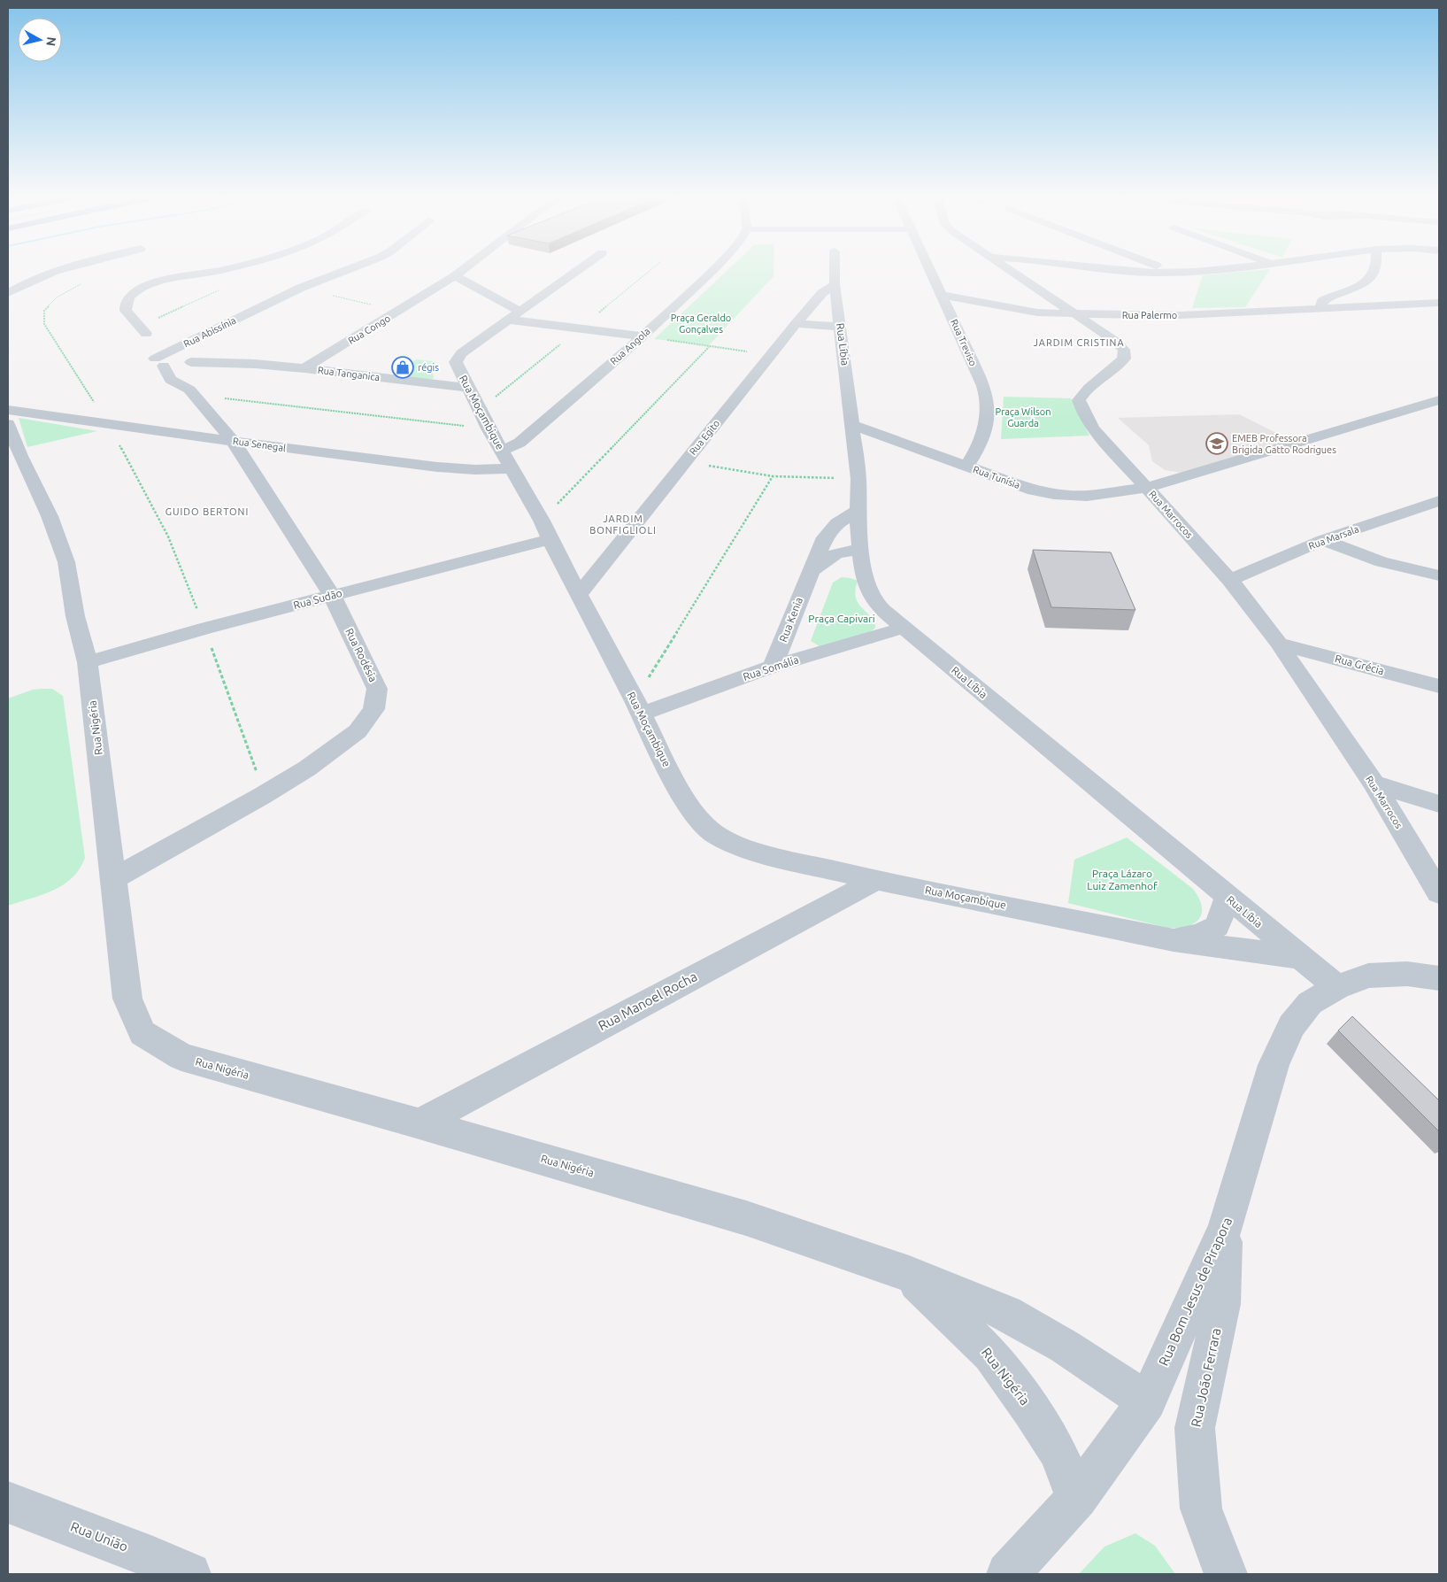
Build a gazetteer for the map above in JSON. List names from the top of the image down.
{
  "streets": {
    "street": [
      "Rua Palermo",
      "Rua Congo",
      "Rua Abissínia",
      "Rua Treviso",
      "Rua Líbia",
      "Rua Angola",
      "Rua Tanganica",
      "Rua Moçambique",
      "Rua Egito",
      "Rua Senegal",
      "Rua Tunísia",
      "Rua Marrocos",
      "Rua Marsala",
      "Rua Sudão",
      "Rua Kenia",
      "Rua Rodésia",
      "Rua Grécia",
      "Rua Somália",
      "Rua Nigéria",
      "Rua Manoel Rocha",
      "Rua Bom Jesus de Pirapora",
      "Rua João Ferrara",
      "Rua União"
    ]
  },
  "crossings": [
    ["Rua Palermo", "Rua Treviso"],
    ["Rua Palermo", "Rua Marrocos"],
    ["Rua Congo", "Rua Tanganica"],
    ["Rua Abissínia", "Rua Tanganica"],
    ["Rua Abissínia", "Rua Rodésia"],
    ["Rua Treviso", "Rua Tunísia"],
    ["Rua Líbia", "Rua Moçambique"],
    ["Rua Líbia", "Rua Egito"],
    ["Rua Líbia", "Rua Tunísia"],
    ["Rua Líbia", "Rua Kenia"],
    ["Rua Líbia", "Rua Somália"],
    ["Rua Líbia", "Rua Bom Jesus de Pirapora"],
    ["Rua Angola", "Rua Moçambique"],
    ["Rua Tanganica", "Rua Moçambique"],
    ["Rua Tanganica", "Rua Rodésia"],
    ["Rua Moçambique", "Rua Egito"],
    ["Rua Moçambique", "Rua Senegal"],
    ["Rua Moçambique", "Rua Sudão"],
    ["Rua Moçambique", "Rua Somália"],
    ["Rua Moçambique", "Rua Manoel Rocha"],
    ["Rua Senegal", "Rua Rodésia"],
    ["Rua Tunísia", "Rua Marrocos"],
    ["Rua Marrocos", "Rua Marsala"],
    ["Rua Marrocos", "Rua Grécia"],
    ["Rua Sudão", "Rua Rodésia"],
    ["Rua Sudão", "Rua Nigéria"],
    ["Rua Kenia", "Rua Somália"],
    ["Rua Rodésia", "Rua Nigéria"],
    ["Rua Nigéria", "Rua Manoel Rocha"],
    ["Rua Nigéria", "Rua Bom Jesus de Pirapora"],
    ["Rua Bom Jesus de Pirapora", "Rua João Ferrara"]
  ],
  "districts": ["JARDIM CRISTINA", "GUIDO BERTONI", "JARDIM BONFIGLIOLI"],
  "parks": [
    "Praça Geraldo Gonçalves",
    "Praça Wilson Guarda",
    "Praça Capivari",
    "Praça Lázaro Luiz Zamenhof"
  ],
  "places": {
    "shop": ["régis"],
    "school or university": ["EMEB Professora Brigida Gatto Rodrigues"]
  },
  "north": "right"
}
